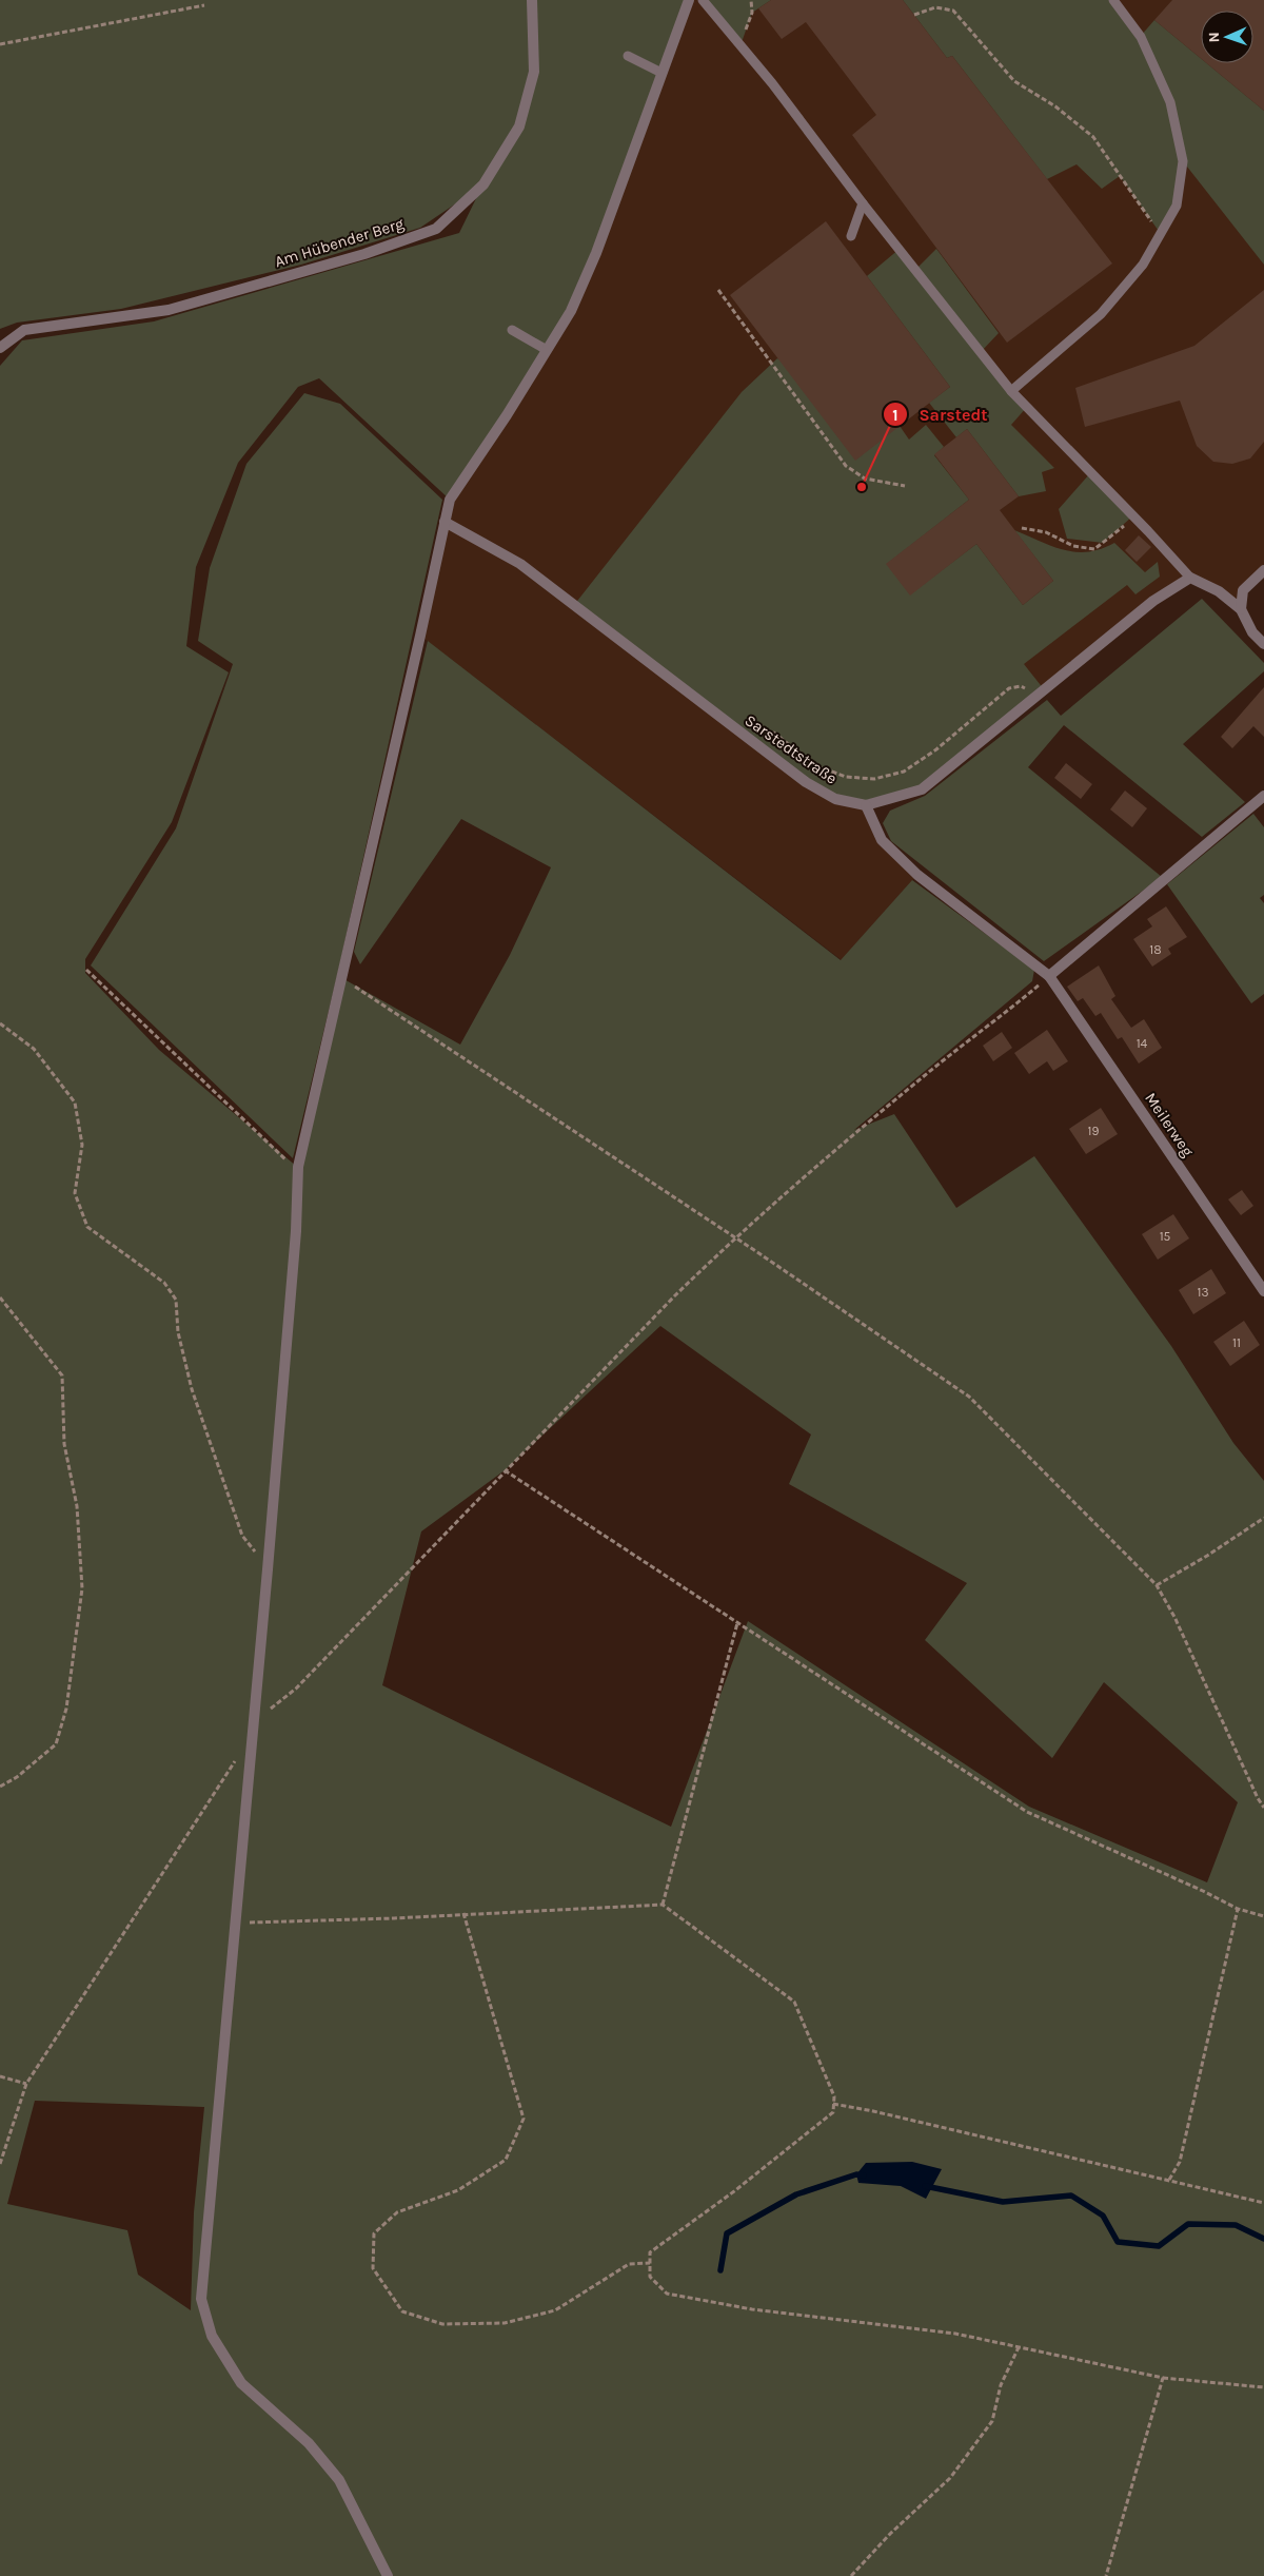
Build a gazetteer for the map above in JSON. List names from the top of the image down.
{
  "streets": {
    "street": ["Am Hübender Berg", "Sarstedtstraße", "Meilerweg"]
  },
  "crossings": [
    ["Sarstedtstraße", "Meilerweg"]
  ],
  "places": ["Sarstedt"],
  "house_numbers": [
    "18",
    "14",
    "19",
    "15",
    "13",
    "11"
  ],
  "north": "left"
}
